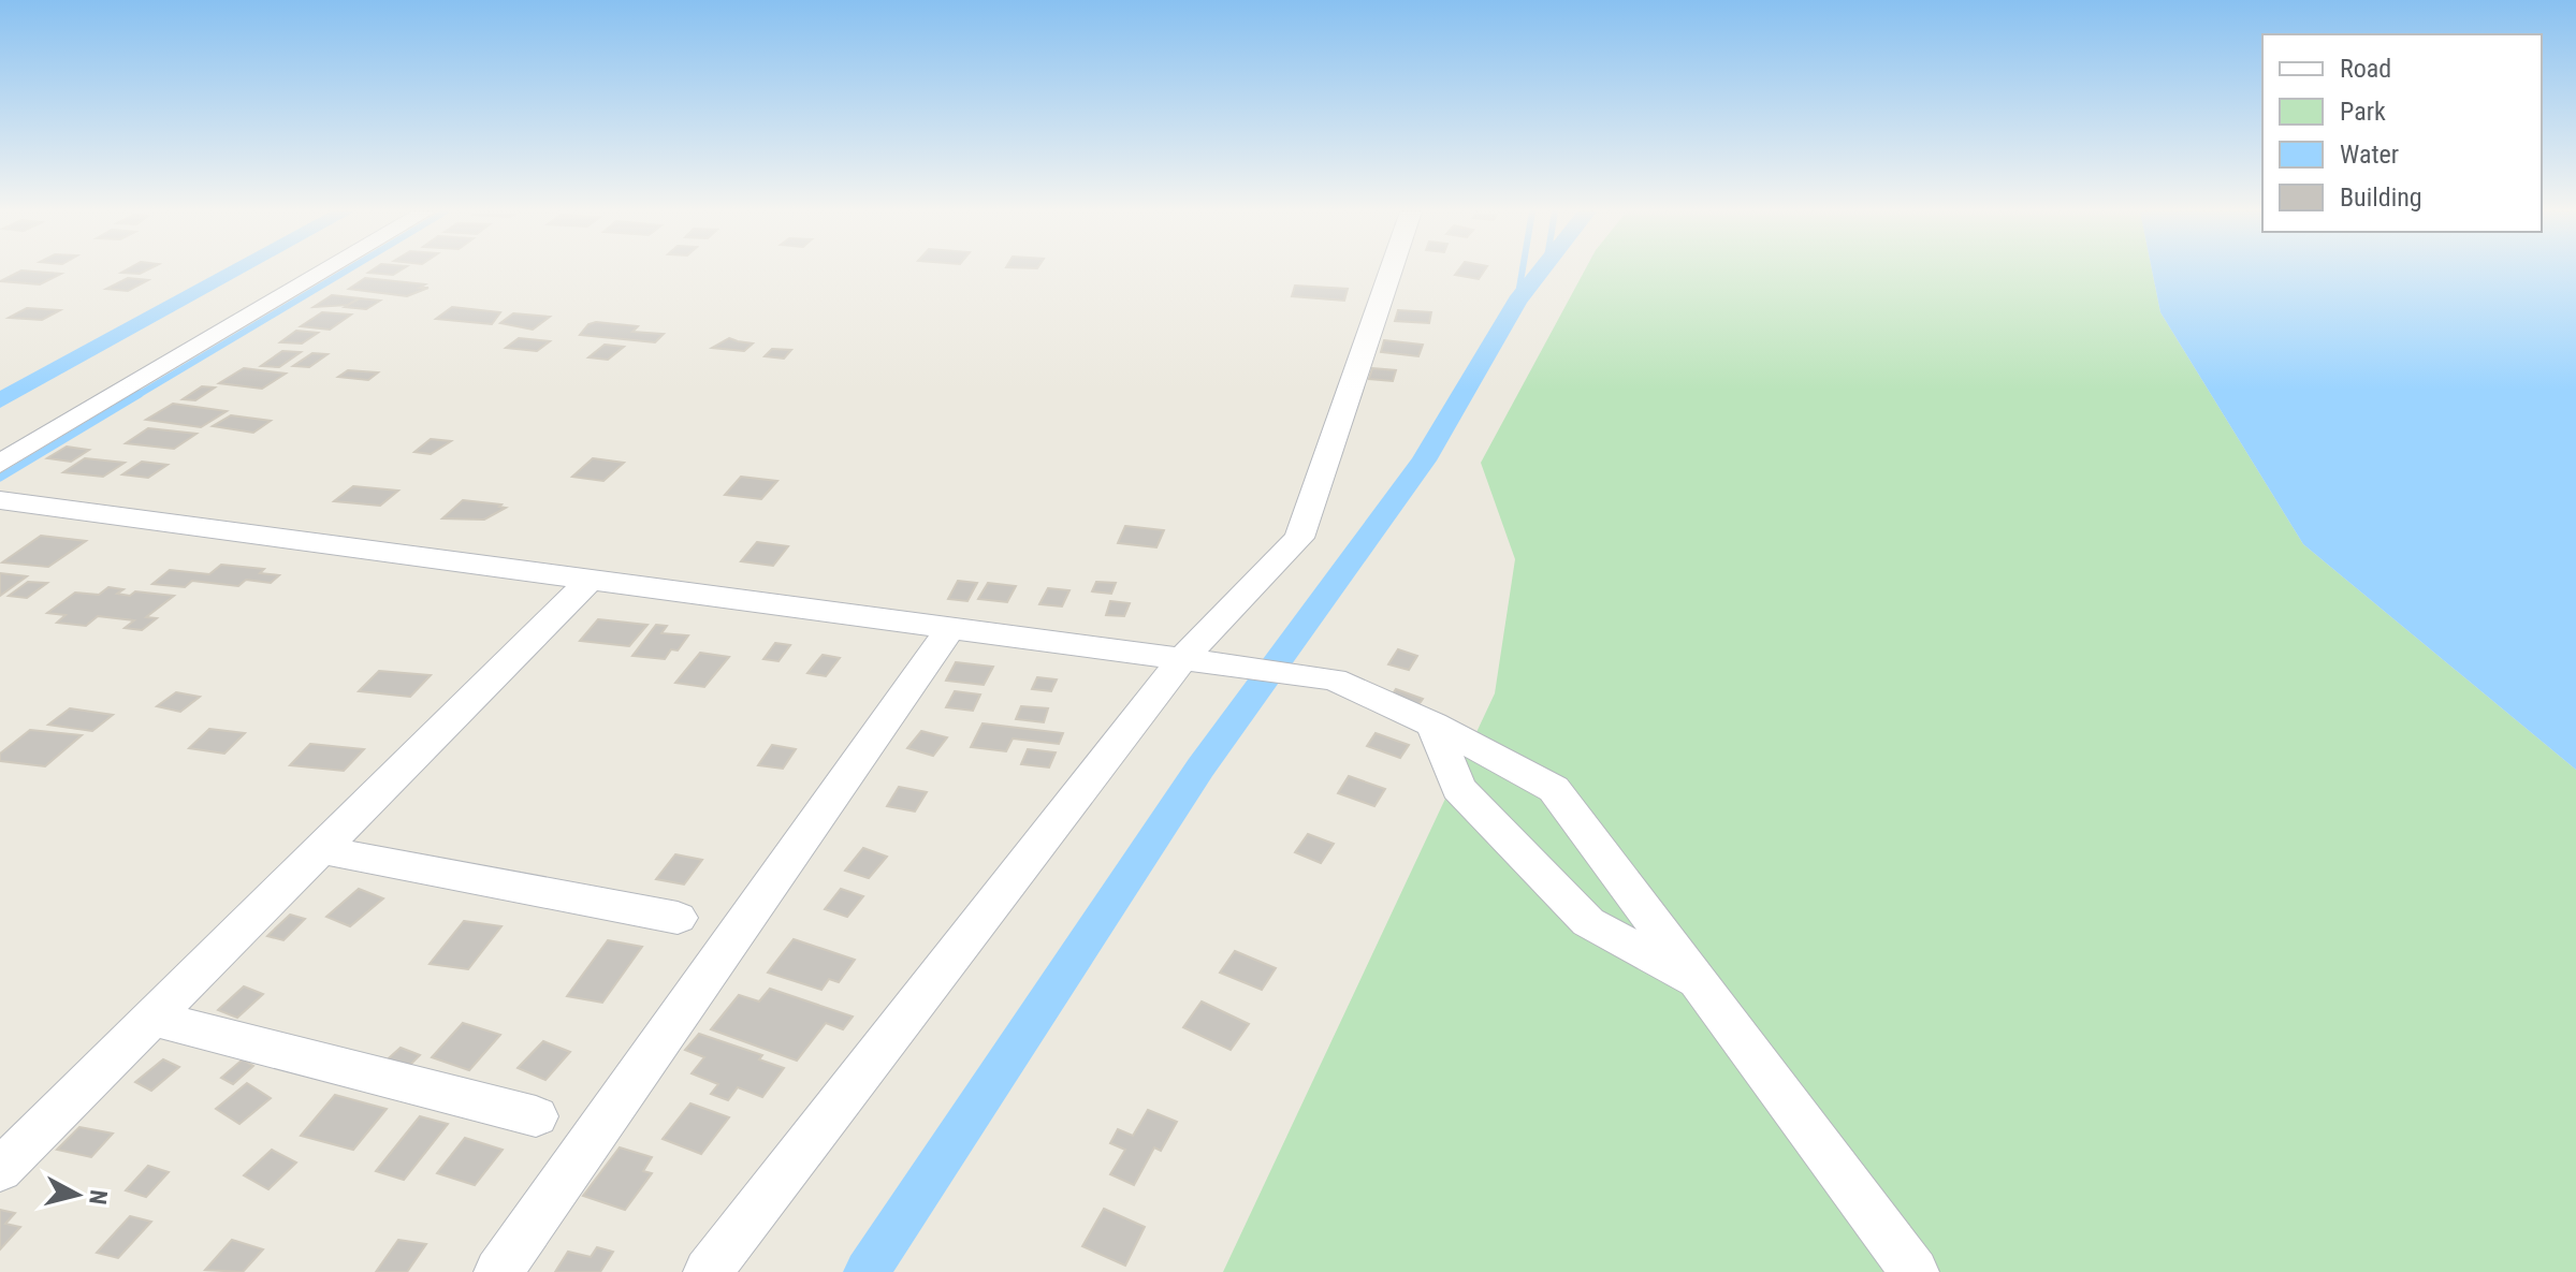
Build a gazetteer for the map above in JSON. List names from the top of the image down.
{
  "legend": [
    "Road",
    "Park",
    "Water",
    "Building"
  ],
  "north": "right"
}
